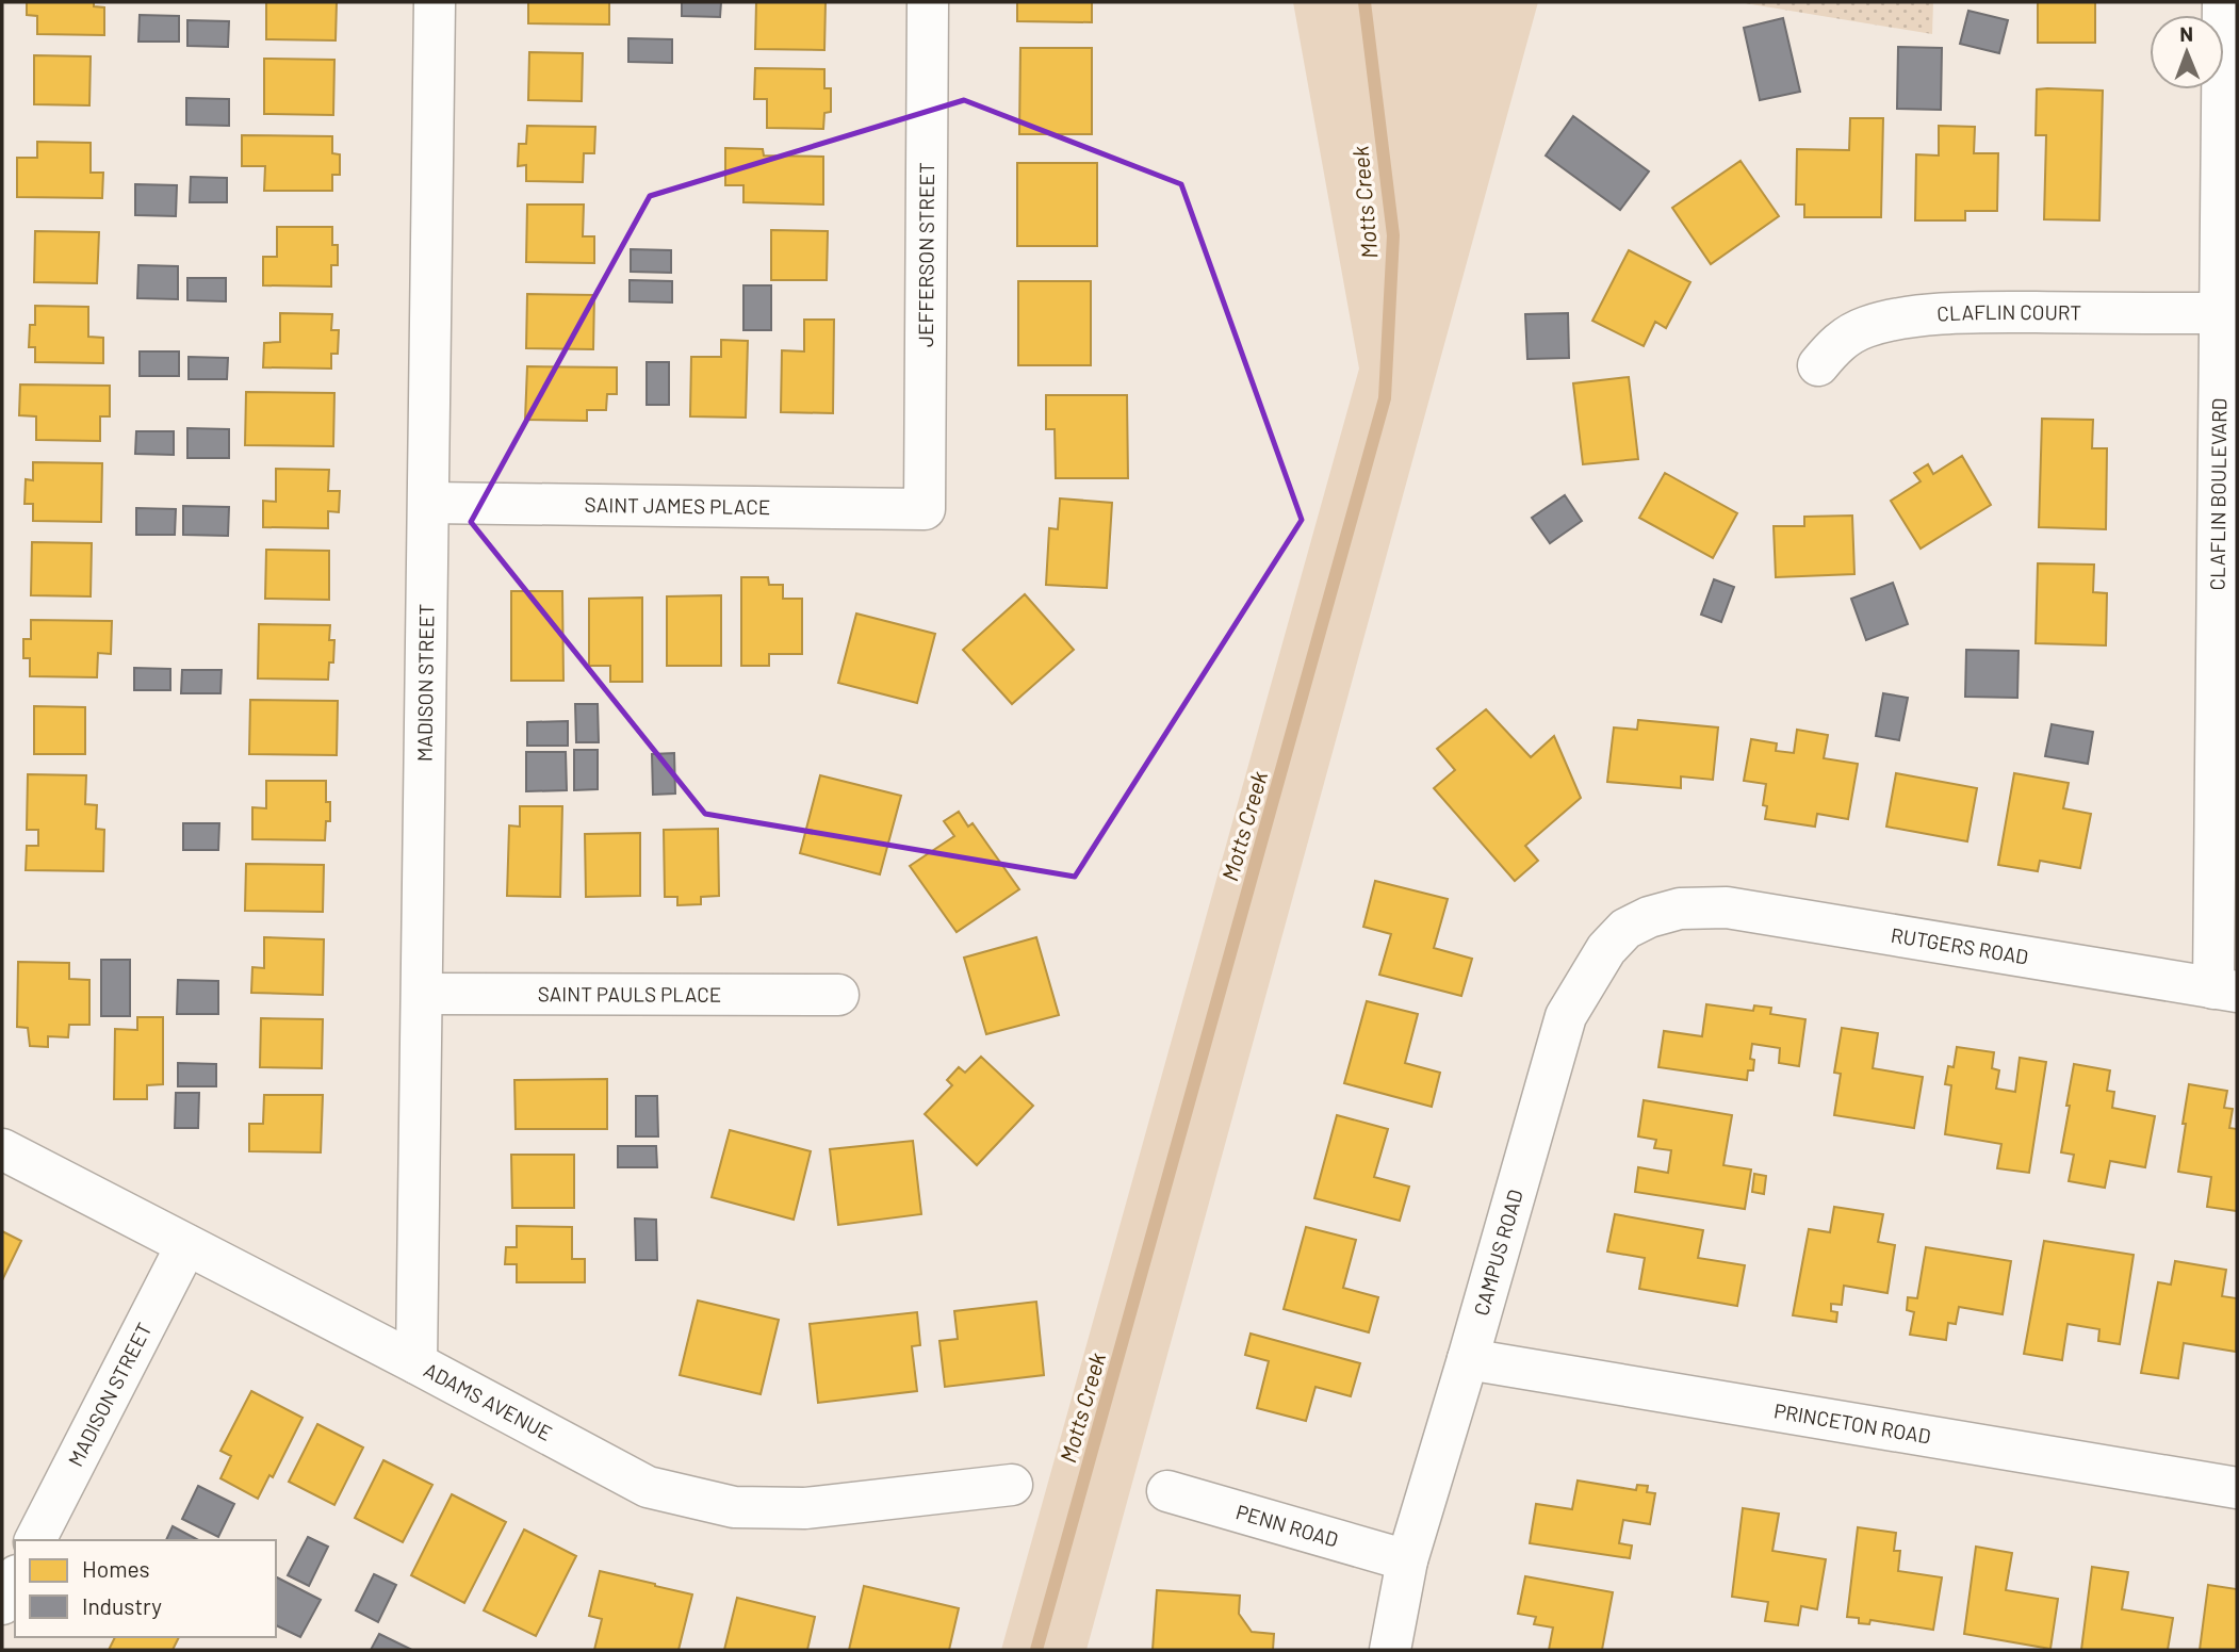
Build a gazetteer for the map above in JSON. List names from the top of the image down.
{
  "streets": {
    "street": [
      "JEFFERSON STREET",
      "CLAFLIN COURT",
      "CLAFLIN BOULEVARD",
      "SAINT JAMES PLACE",
      "MADISON STREET",
      "RUTGERS ROAD",
      "SAINT PAULS PLACE",
      "CAMPUS ROAD",
      "ADAMS AVENUE",
      "PRINCETON ROAD",
      "PENN ROAD"
    ]
  },
  "crossings": [
    ["JEFFERSON STREET", "SAINT JAMES PLACE"],
    ["CLAFLIN COURT", "CLAFLIN BOULEVARD"],
    ["CLAFLIN BOULEVARD", "RUTGERS ROAD"],
    ["SAINT JAMES PLACE", "MADISON STREET"],
    ["MADISON STREET", "SAINT PAULS PLACE"],
    ["MADISON STREET", "ADAMS AVENUE"],
    ["RUTGERS ROAD", "CAMPUS ROAD"],
    ["CAMPUS ROAD", "PRINCETON ROAD"],
    ["CAMPUS ROAD", "PENN ROAD"]
  ],
  "water": ["Motts Creek"],
  "legend": ["Homes", "Industry"],
  "north": "top"
}
